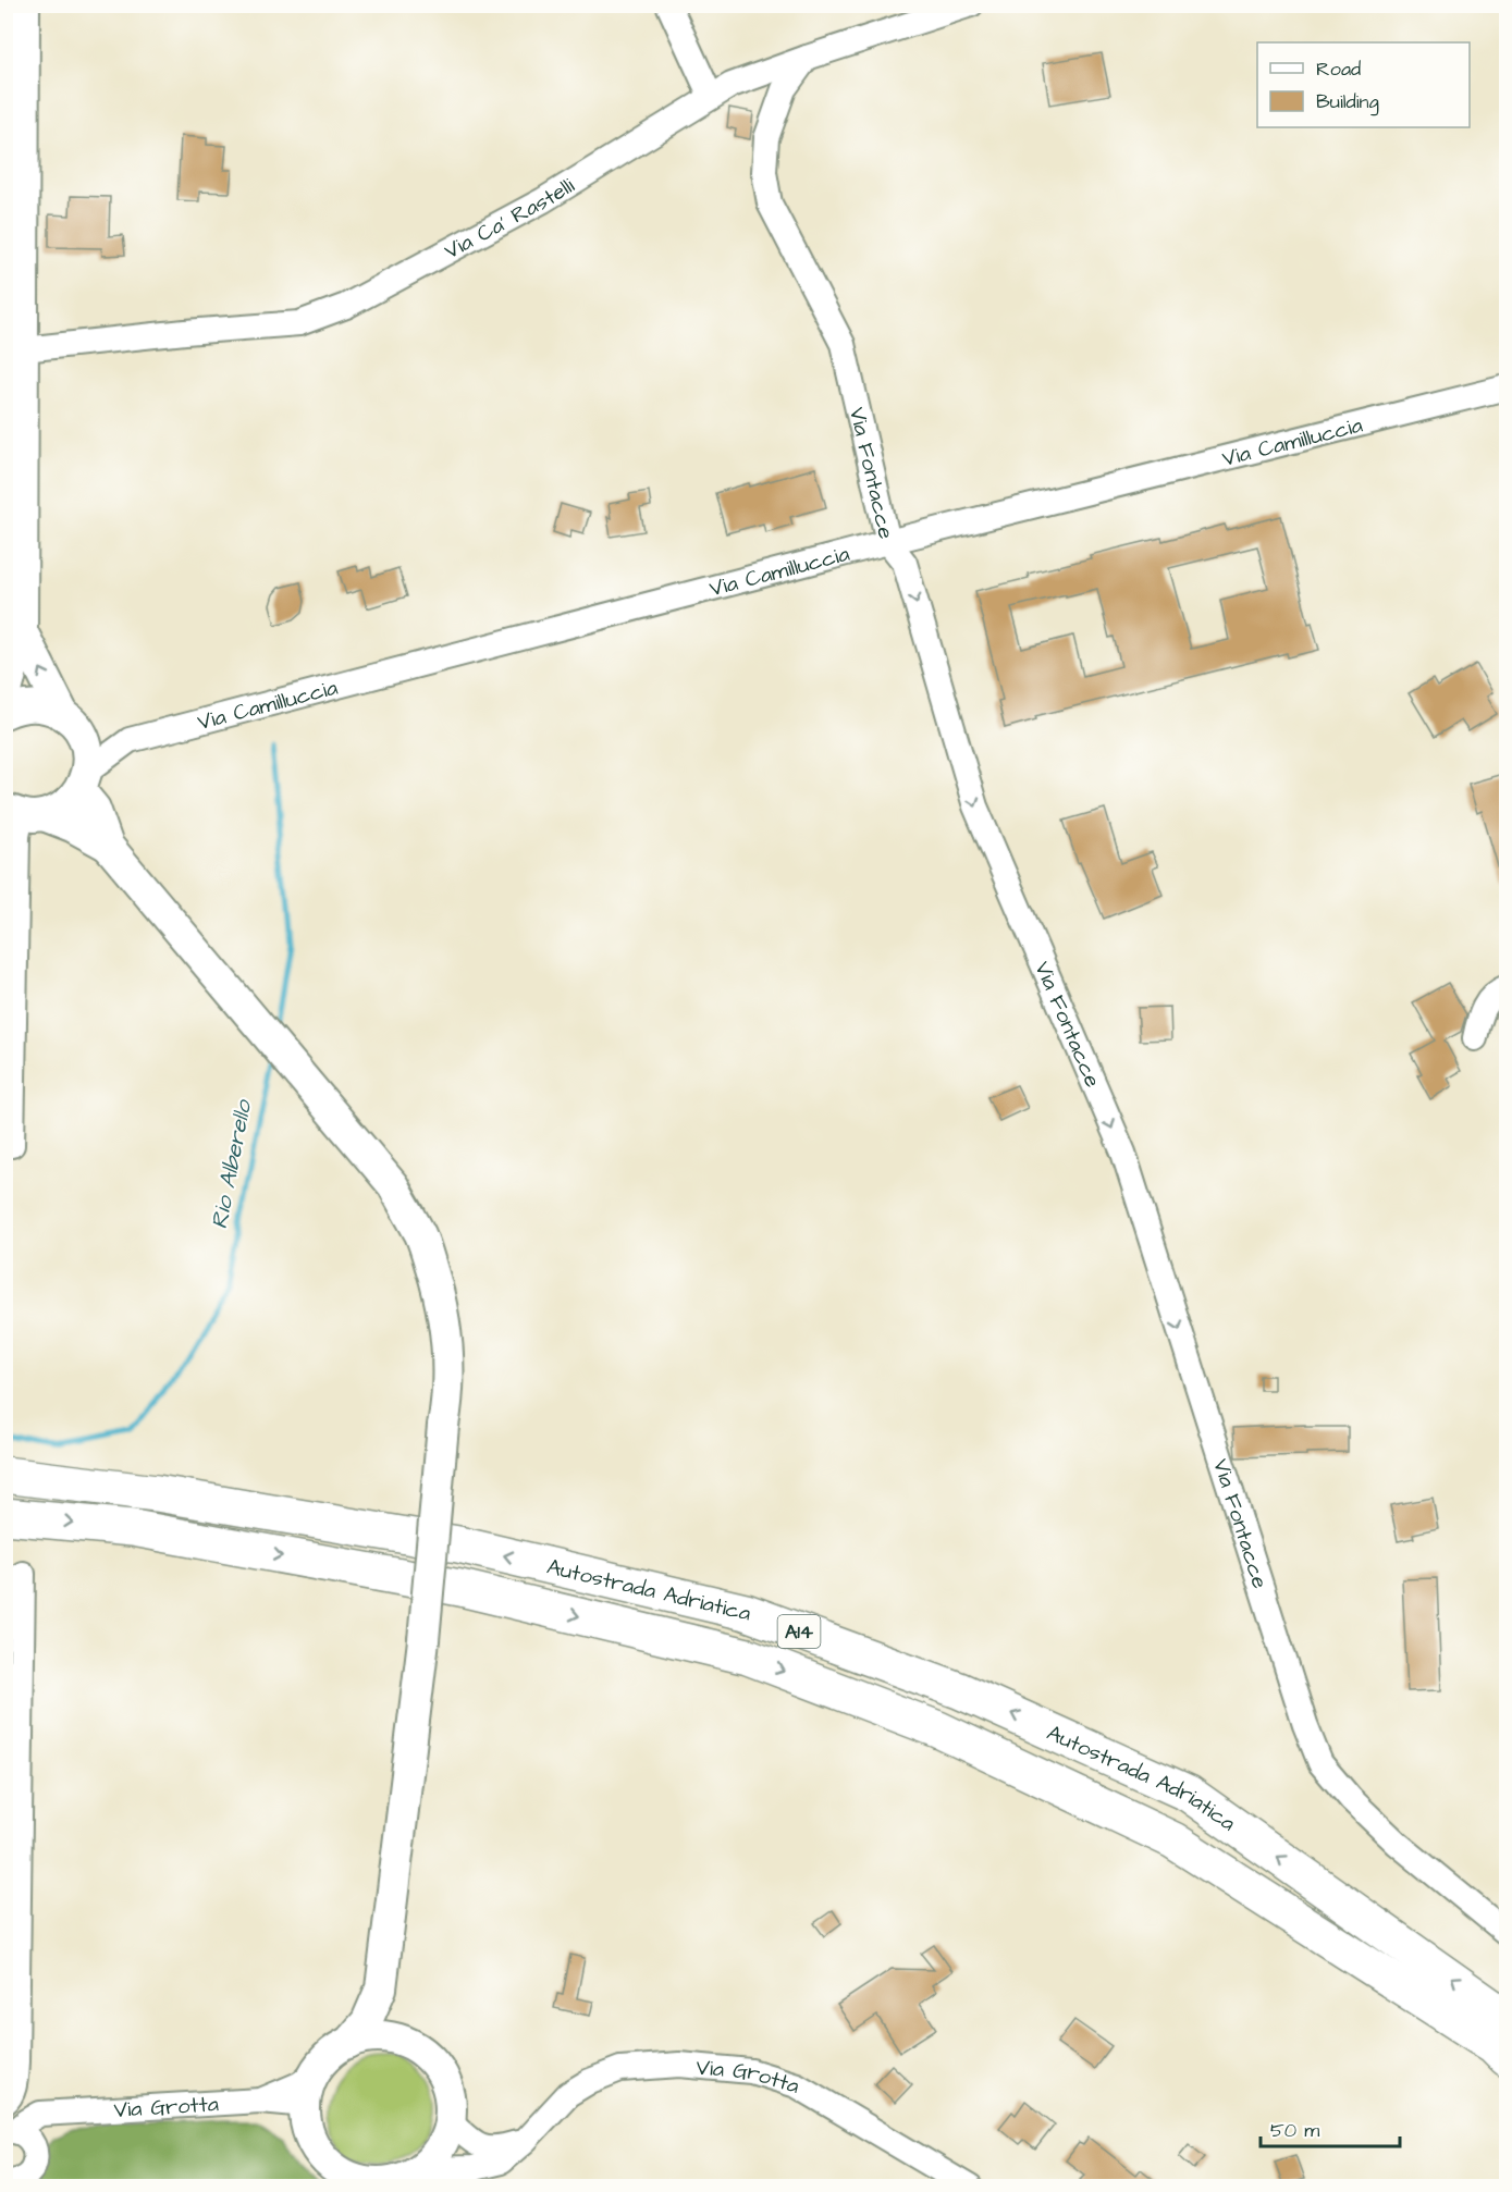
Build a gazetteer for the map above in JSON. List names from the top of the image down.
{
  "streets": {
    "highway": ["Autostrada Adriatica", "A14"],
    "street": [
      "Via Ca' Rastelli",
      "Via Camilluccia",
      "Via Fontacce",
      "Via Grotta"
    ]
  },
  "crossings": [
    ["Via Ca' Rastelli", "Via Fontacce"],
    ["Via Camilluccia", "Via Fontacce"]
  ],
  "one_way": ["Via Fontacce"],
  "water": ["Rio Alberello"],
  "legend": ["Road", "Building"],
  "scale_bar": "50 m"
}
